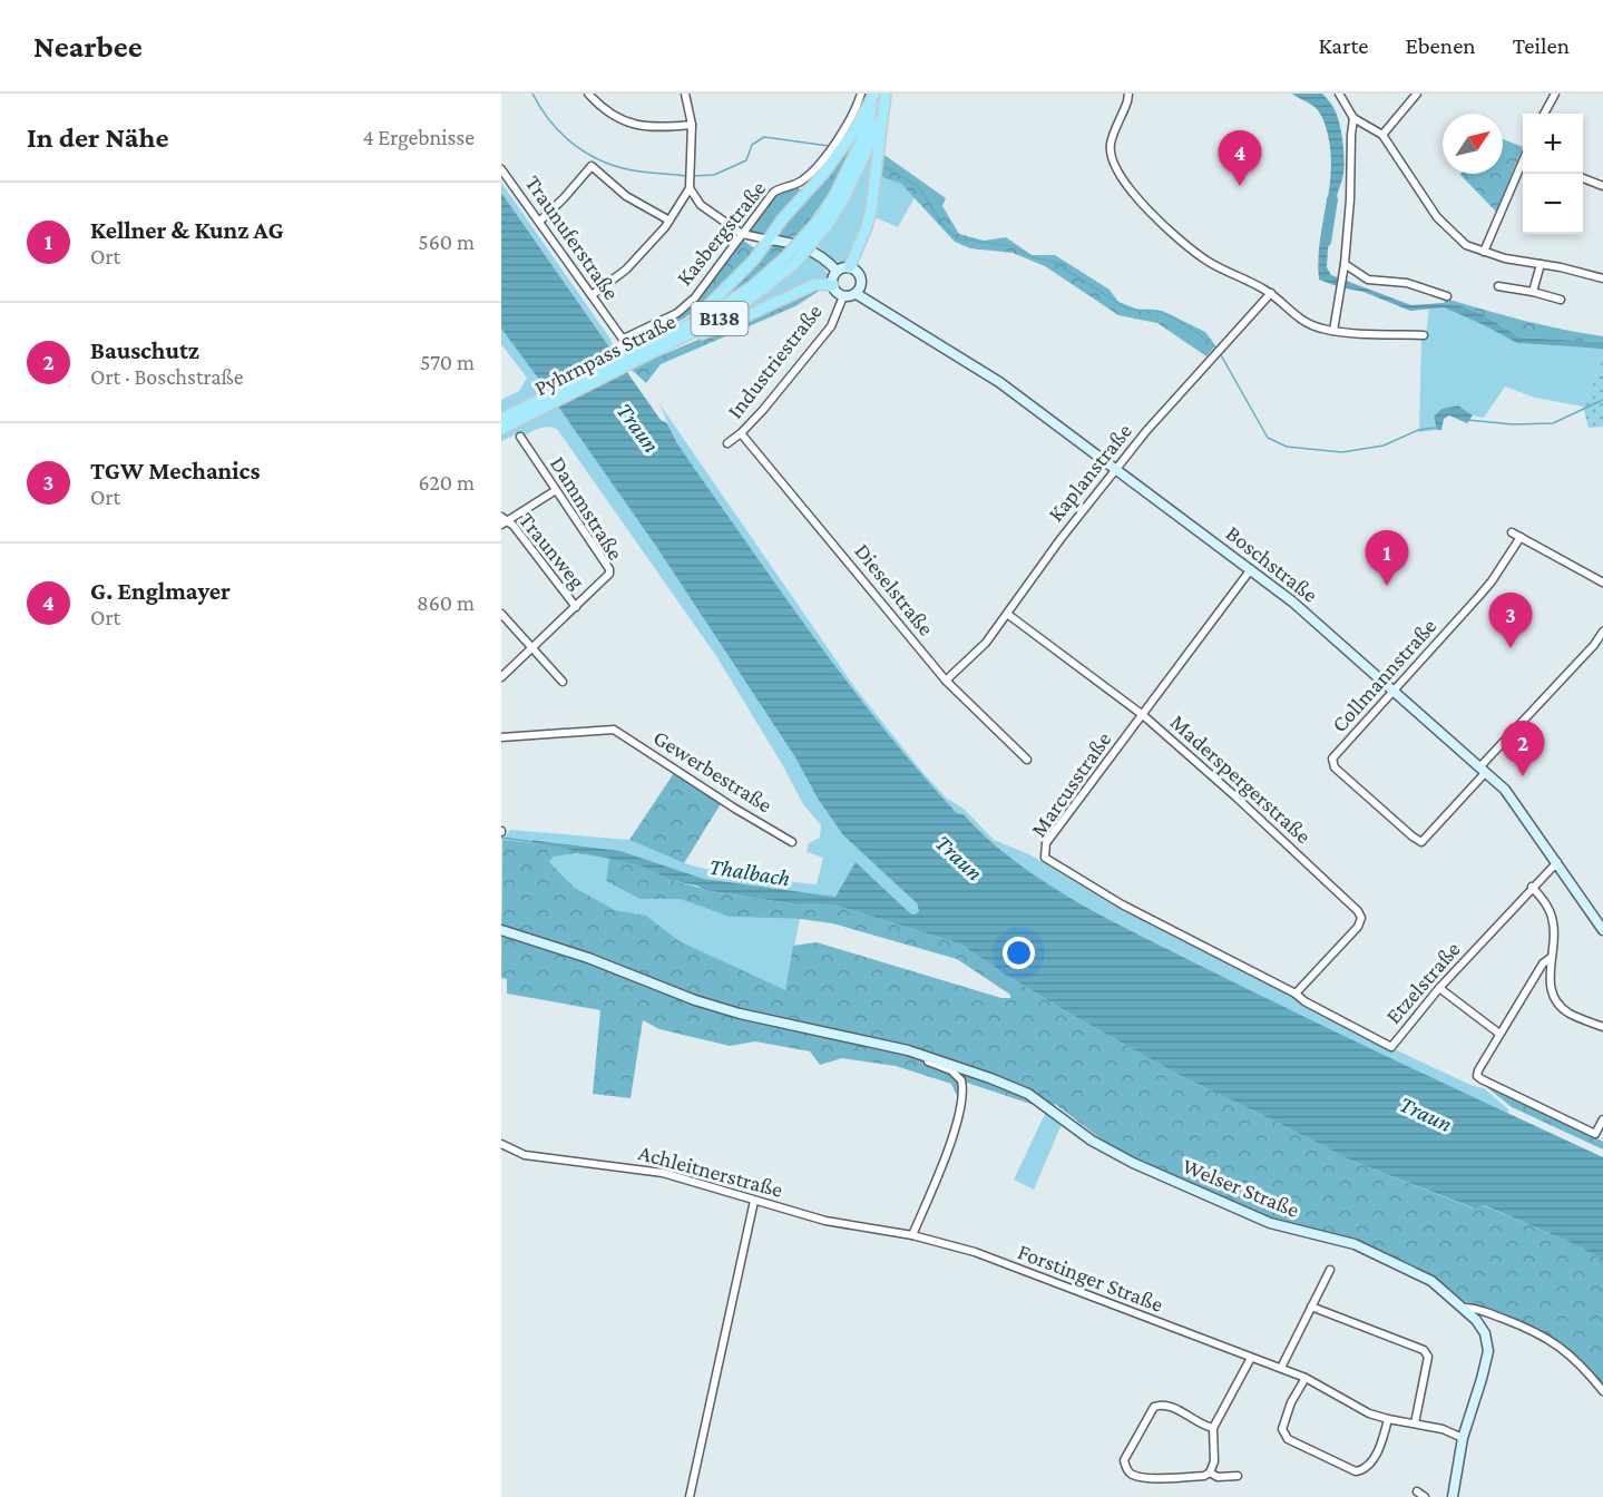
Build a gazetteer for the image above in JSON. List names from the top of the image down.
{
  "streets": {
    "main road": [
      "B138",
      "Pyhrnpass Straße",
      "Boschstraße",
      "Welser Straße"
    ],
    "street": [
      "Kasbergstraße",
      "Traunuferstraße",
      "Industriestraße",
      "Kaplanstraße",
      "Dammstraße",
      "Traunweg",
      "Dieselstraße",
      "Collmannstraße",
      "Gewerbestraße",
      "Maderspergerstraße",
      "Marcusstraße",
      "Etzelstraße",
      "Achleitnerstraße",
      "Forstinger Straße"
    ]
  },
  "crossings": [
    ["Kasbergstraße", "Traunuferstraße"],
    ["Industriestraße", "Boschstraße"],
    ["Industriestraße", "Dieselstraße"],
    ["Kaplanstraße", "Boschstraße"],
    ["Kaplanstraße", "Dieselstraße"],
    ["Kaplanstraße", "Maderspergerstraße"],
    ["Dammstraße", "Traunweg"],
    ["Boschstraße", "Collmannstraße"],
    ["Boschstraße", "Marcusstraße"],
    ["Boschstraße", "Etzelstraße"],
    ["Maderspergerstraße", "Marcusstraße"],
    ["Maderspergerstraße", "Etzelstraße"],
    ["Marcusstraße", "Etzelstraße"],
    ["Achleitnerstraße", "Forstinger Straße"],
    ["Welser Straße", "Forstinger Straße"]
  ],
  "water": ["Traun", "Thalbach"],
  "north": "top right",
  "page": {
    "header": "Nearbee",
    "nav": ["Karte", "Ebenen", "Teilen"],
    "heading": ["In der Nähe", "4 Ergebnisse"],
    "map_buttons": ["+", "−"],
    "pins": [
      "4",
      "1",
      "3",
      "2"
    ],
    "list": [
      {
        "mark": "1",
        "name": "Kellner & Kunz AG",
        "note": "Ort",
        "value": "560 m"
      },
      {
        "mark": "2",
        "name": "Bauschutz",
        "note": "Ort · Boschstraße",
        "value": "570 m"
      },
      {
        "mark": "3",
        "name": "TGW Mechanics",
        "note": "Ort",
        "value": "620 m"
      },
      {
        "mark": "4",
        "name": "G. Englmayer",
        "note": "Ort",
        "value": "860 m"
      }
    ]
  }
}
